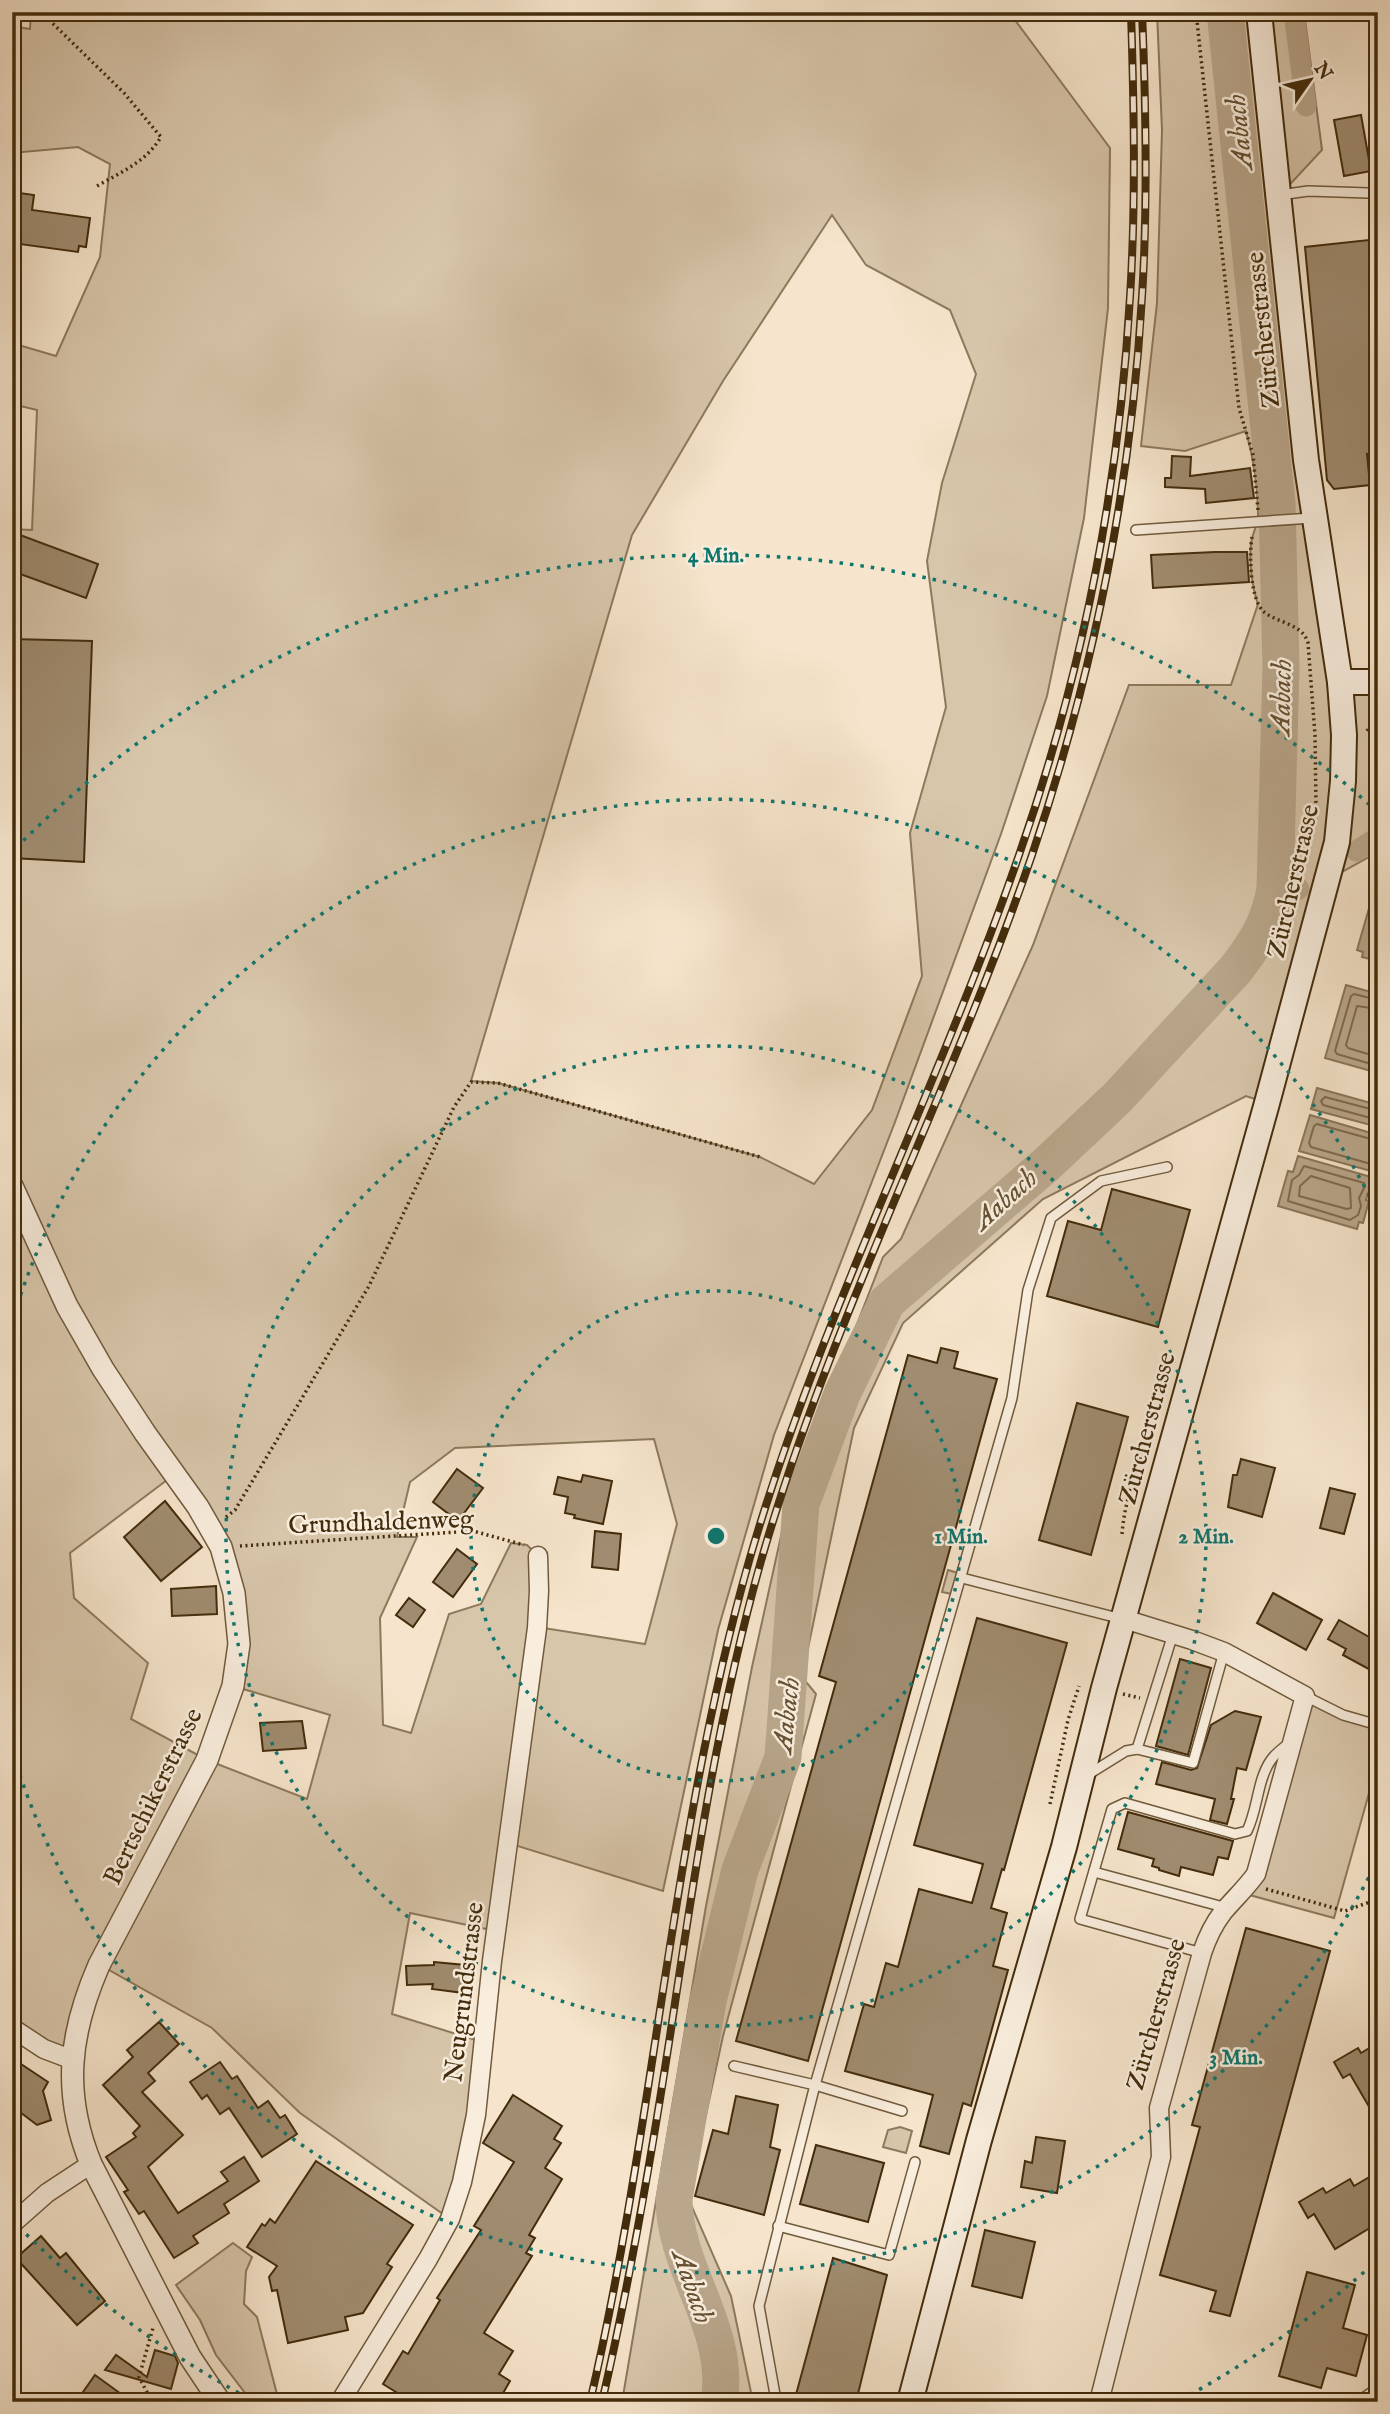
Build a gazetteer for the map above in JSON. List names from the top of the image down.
{
  "streets": {
    "main road": ["Zürcherstrasse"],
    "street": ["Bertschikerstrasse", "Neugrundstrasse"],
    "path": ["Grundhaldenweg"]
  },
  "crossings": [
    ["Grundhaldenweg", "Bertschikerstrasse"],
    ["Grundhaldenweg", "Neugrundstrasse"]
  ],
  "water": ["Aabach"],
  "north": "top right",
  "rings": [
    "4 Min.",
    "1 Min.",
    "2 Min.",
    "3 Min."
  ]
}
